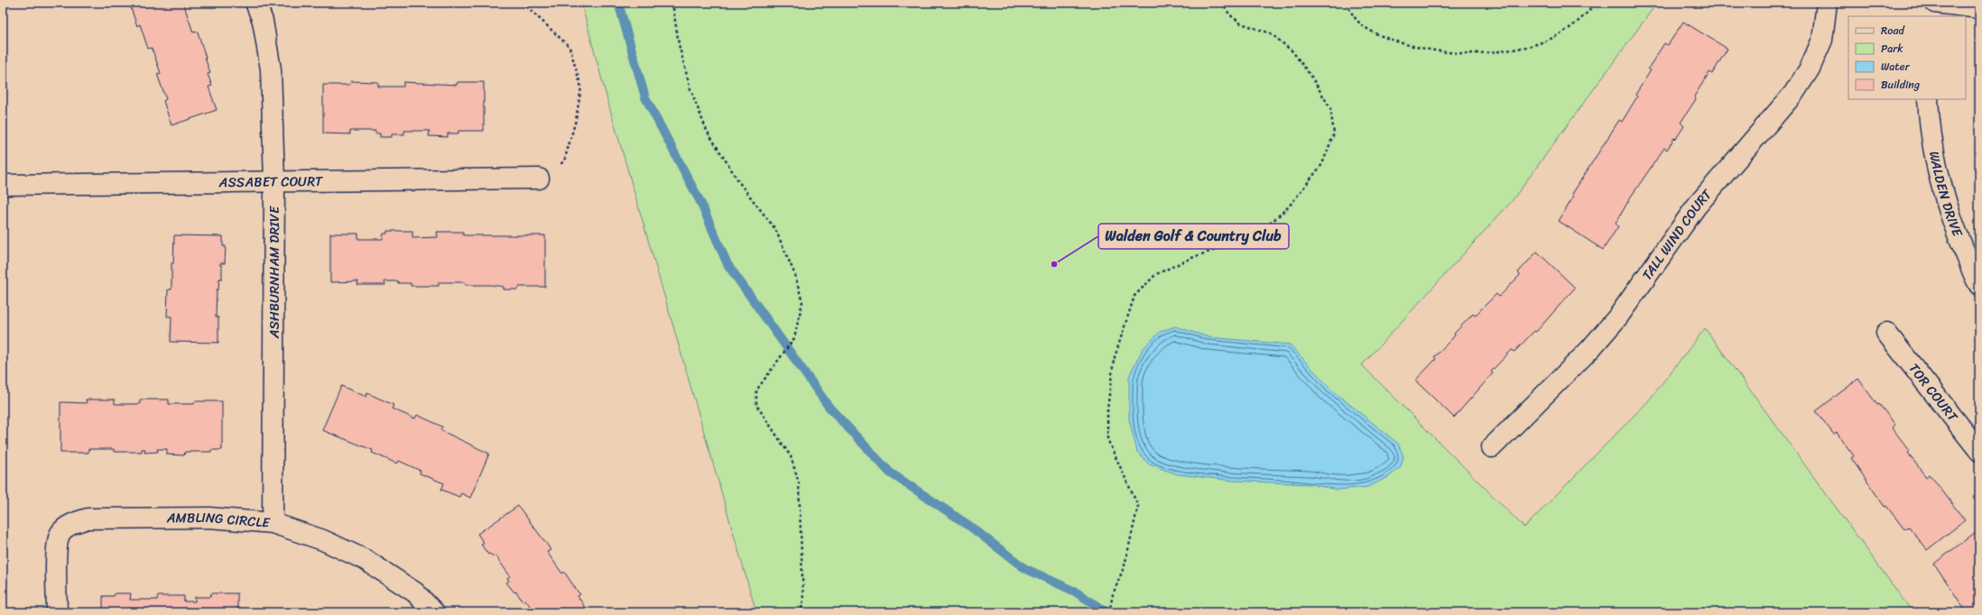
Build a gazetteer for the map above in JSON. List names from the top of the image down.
{
  "streets": {
    "street": [
      "ASSABET COURT",
      "WALDEN DRIVE",
      "TALL WIND COURT",
      "ASHBURNHAM DRIVE",
      "TOR COURT",
      "AMBLING CIRCLE"
    ]
  },
  "crossings": [
    ["ASSABET COURT", "ASHBURNHAM DRIVE"],
    ["ASHBURNHAM DRIVE", "AMBLING CIRCLE"]
  ],
  "places": ["Walden Golf & Country Club"],
  "legend": [
    "Road",
    "Park",
    "Water",
    "Building"
  ]
}
